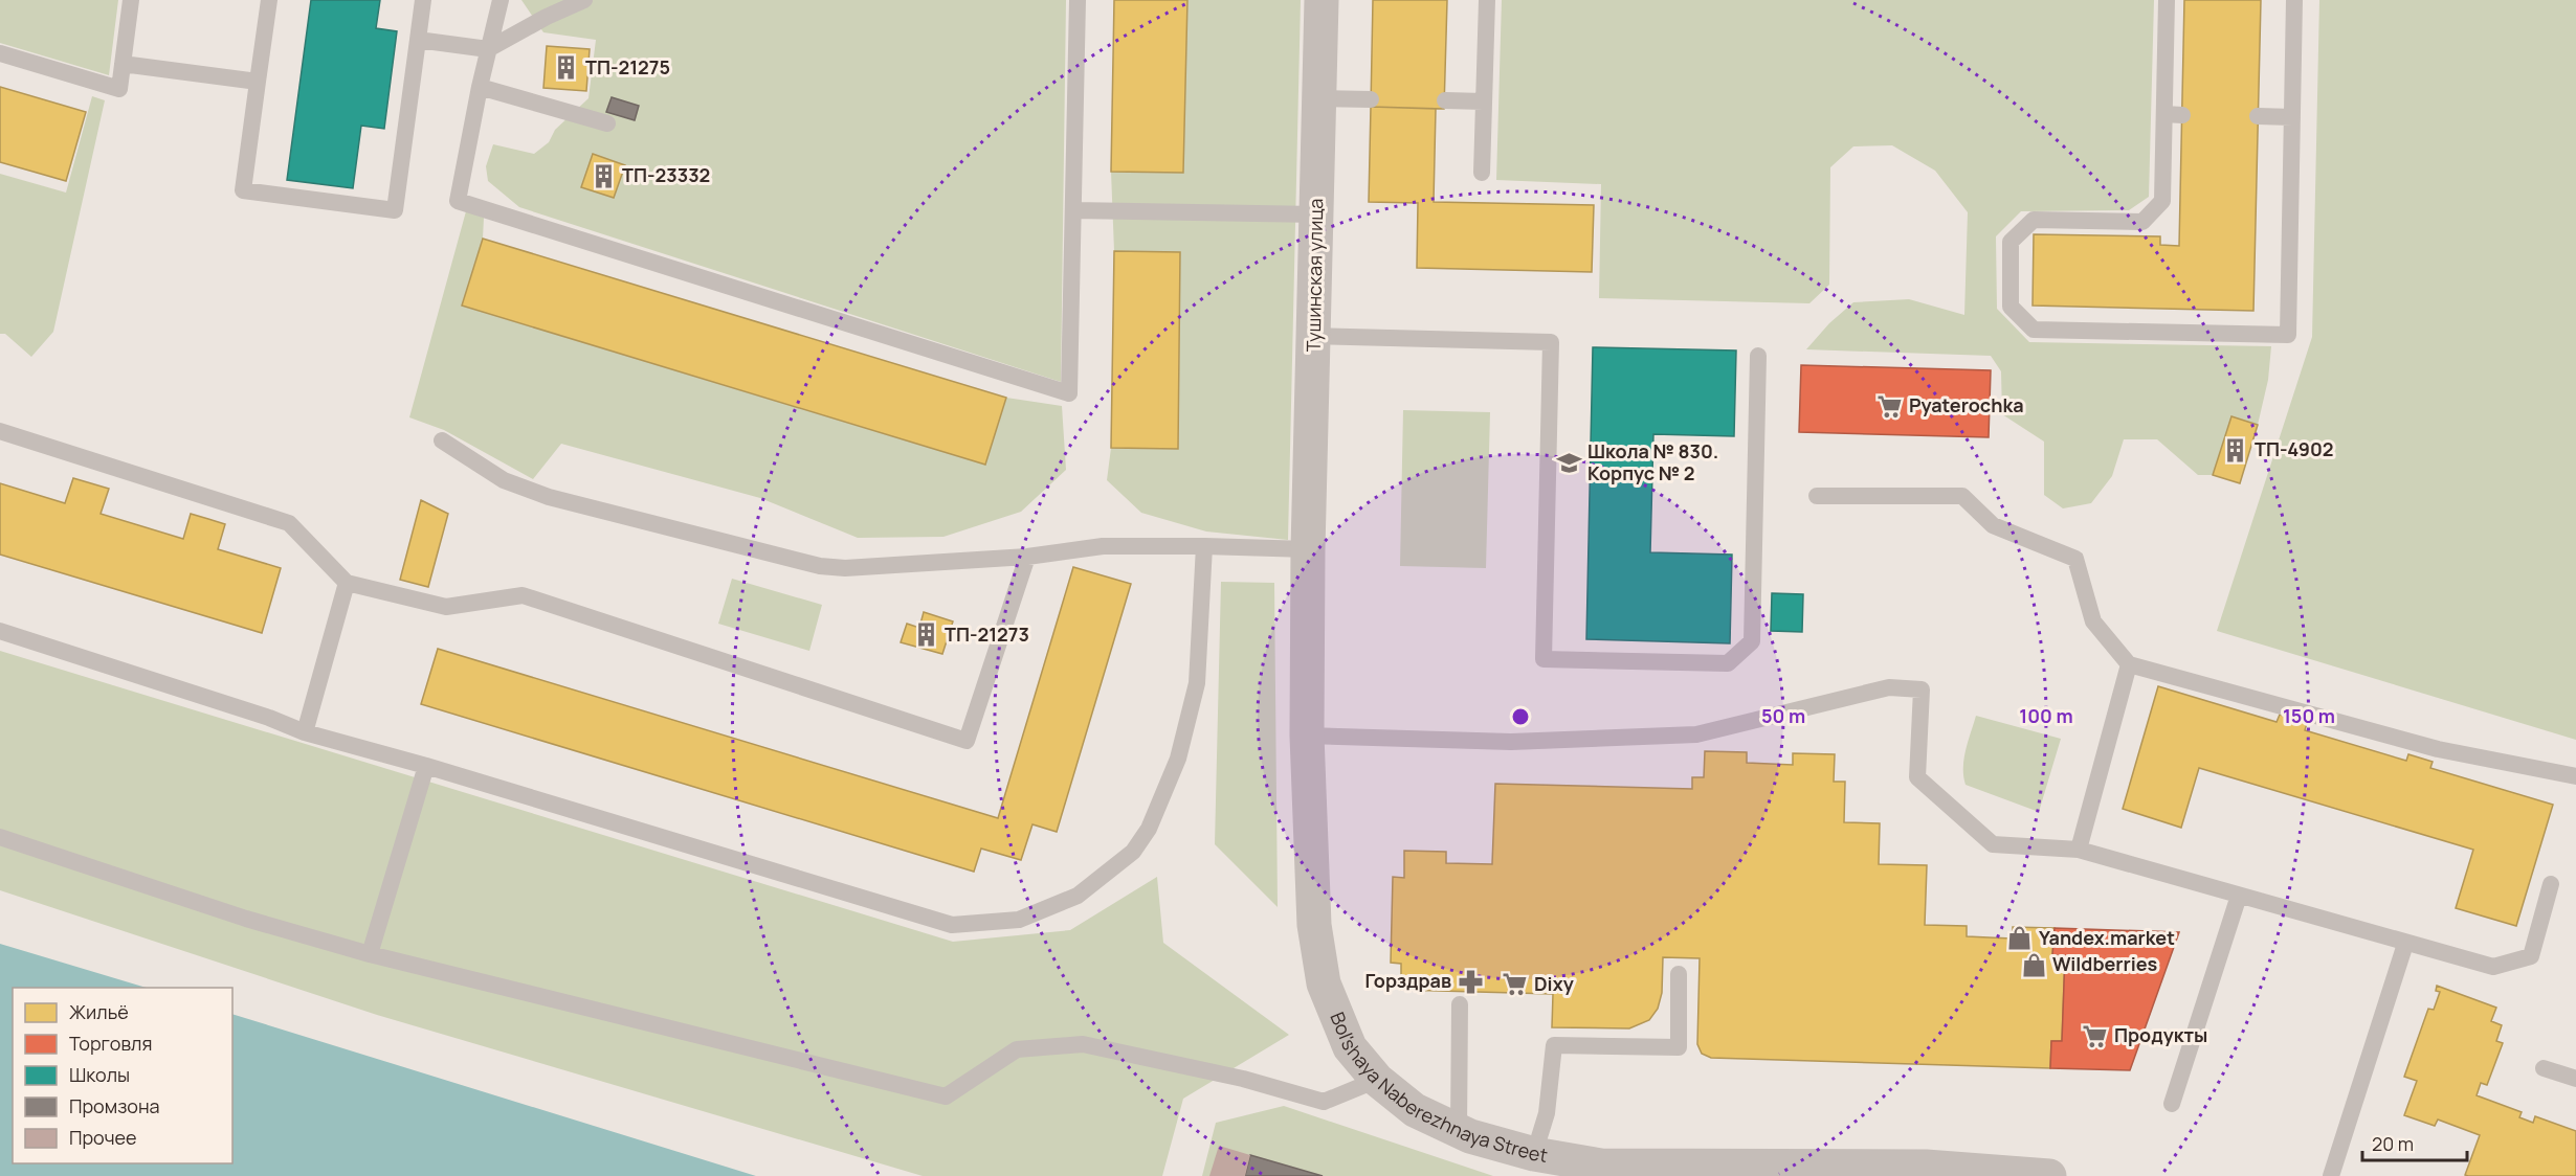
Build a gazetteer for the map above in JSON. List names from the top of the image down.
{
  "streets": {
    "street": ["Тушинская улица", "Bol'shaya Naberezhnaya Street"]
  },
  "crossings": [
    ["Тушинская улица", "Bol'shaya Naberezhnaya Street"]
  ],
  "places": {
    "building": [
      "ТП-21275",
      "ТП-23332",
      "ТП-4902",
      "ТП-21273"
    ],
    "supermarket": ["Pyaterochka", "Dixy", "Продукты"],
    "school or university": ["Школа № 830. Корпус № 2"],
    "shop": ["Yandex.market", "Wildberries"],
    "pharmacy": ["Горздрав"]
  },
  "legend": [
    "Жильё",
    "Торговля",
    "Школы",
    "Промзона",
    "Прочее"
  ],
  "scale_bar": "20 m",
  "rings": ["50 m", "100 m", "150 m"]
}
